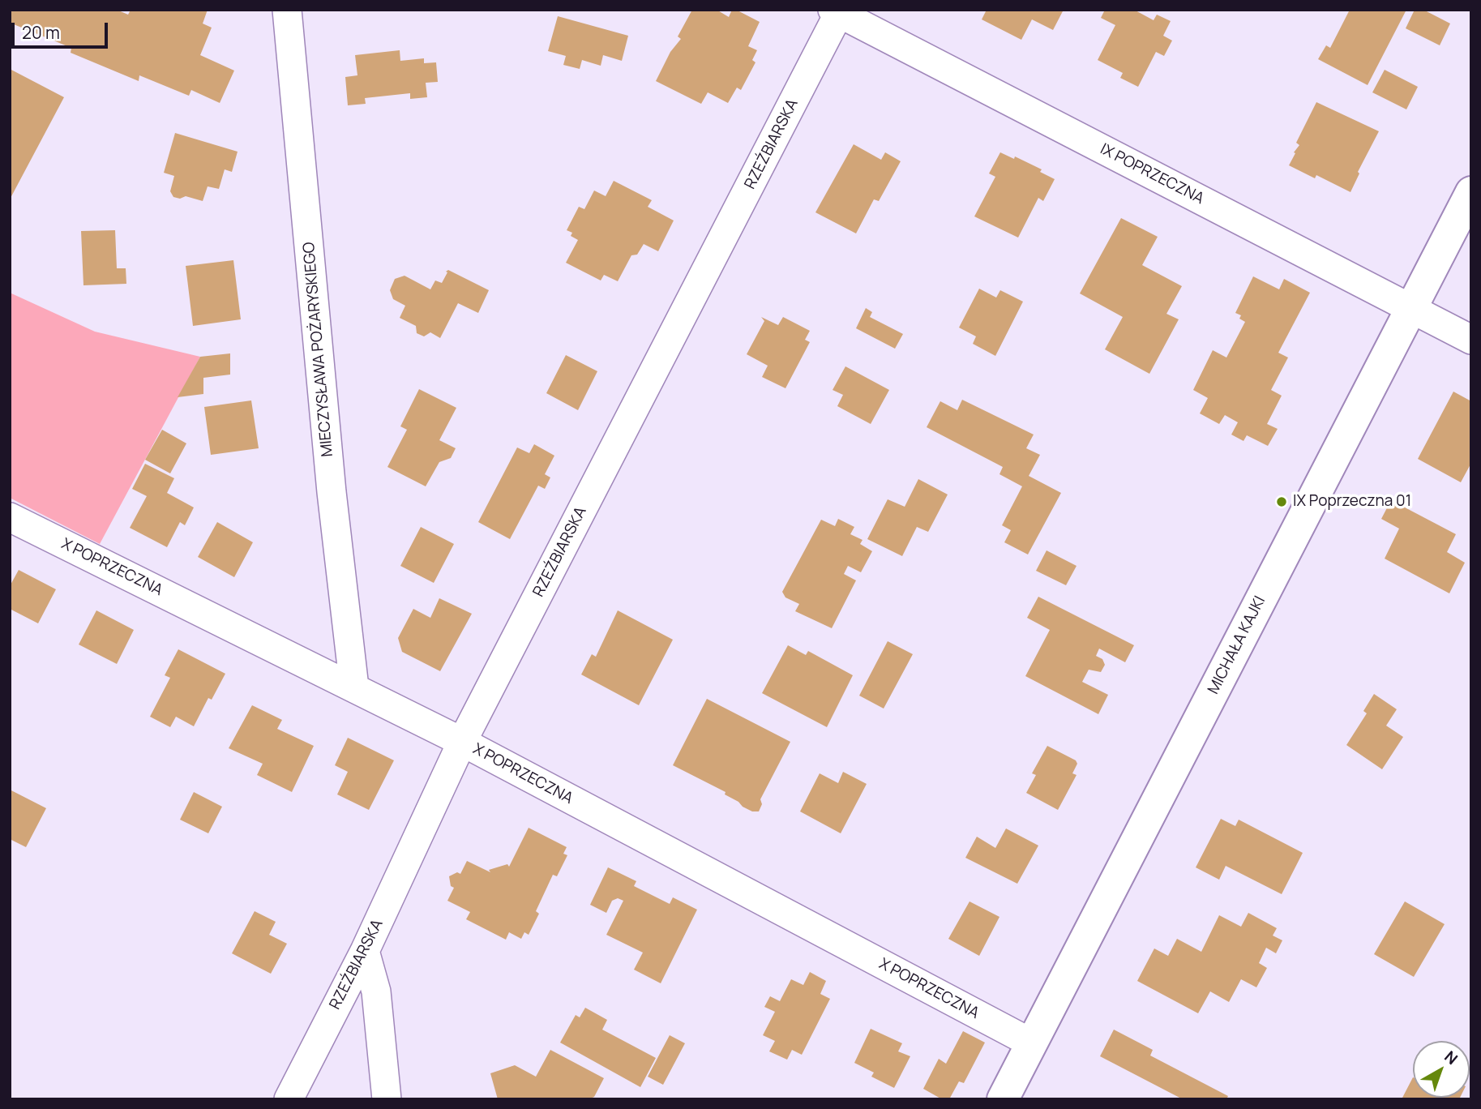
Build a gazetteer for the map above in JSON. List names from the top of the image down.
{
  "streets": {
    "street": [
      "RZEŹBIARSKA",
      "IX POPRZECZNA",
      "MIECZYSŁAWA POŻARYSKIEGO",
      "X POPRZECZNA",
      "MICHAŁA KAJKI"
    ]
  },
  "crossings": [
    ["RZEŹBIARSKA", "IX POPRZECZNA"],
    ["RZEŹBIARSKA", "X POPRZECZNA"],
    ["IX POPRZECZNA", "MICHAŁA KAJKI"],
    ["MIECZYSŁAWA POŻARYSKIEGO", "X POPRZECZNA"],
    ["X POPRZECZNA", "MICHAŁA KAJKI"]
  ],
  "places": ["IX Poprzeczna 01"],
  "scale_bar": "20 m",
  "north": "top right"
}
